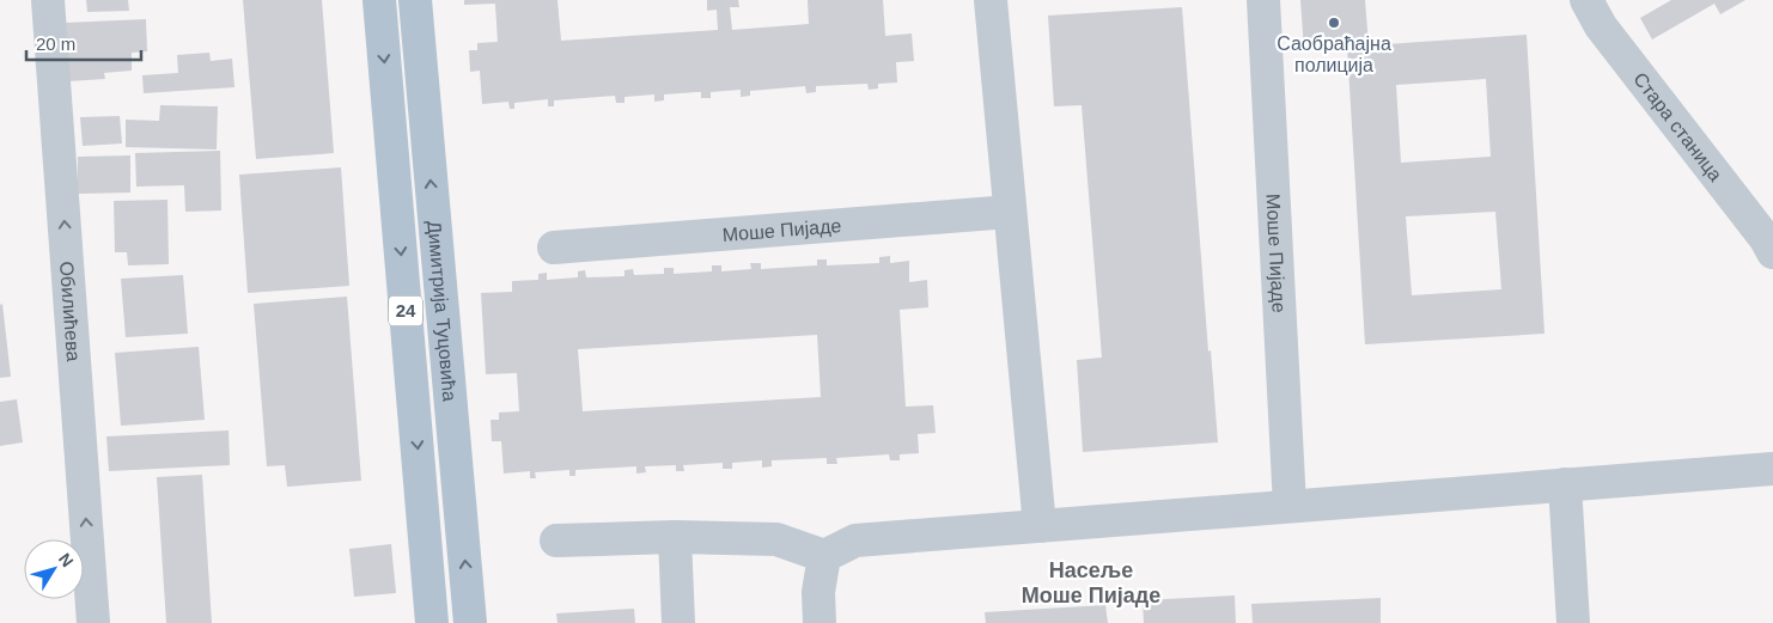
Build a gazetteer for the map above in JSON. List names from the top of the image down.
{
  "streets": {
    "main road": ["24", "Димитрија Туцовића"],
    "street": ["Стара станица", "Моше Пијаде", "Обилићева"]
  },
  "one_way": ["Обилићева"],
  "districts": ["Насеље Моше Пијаде"],
  "places": ["Саобраћајна полиција"],
  "scale_bar": "20 m",
  "north": "top right"
}
